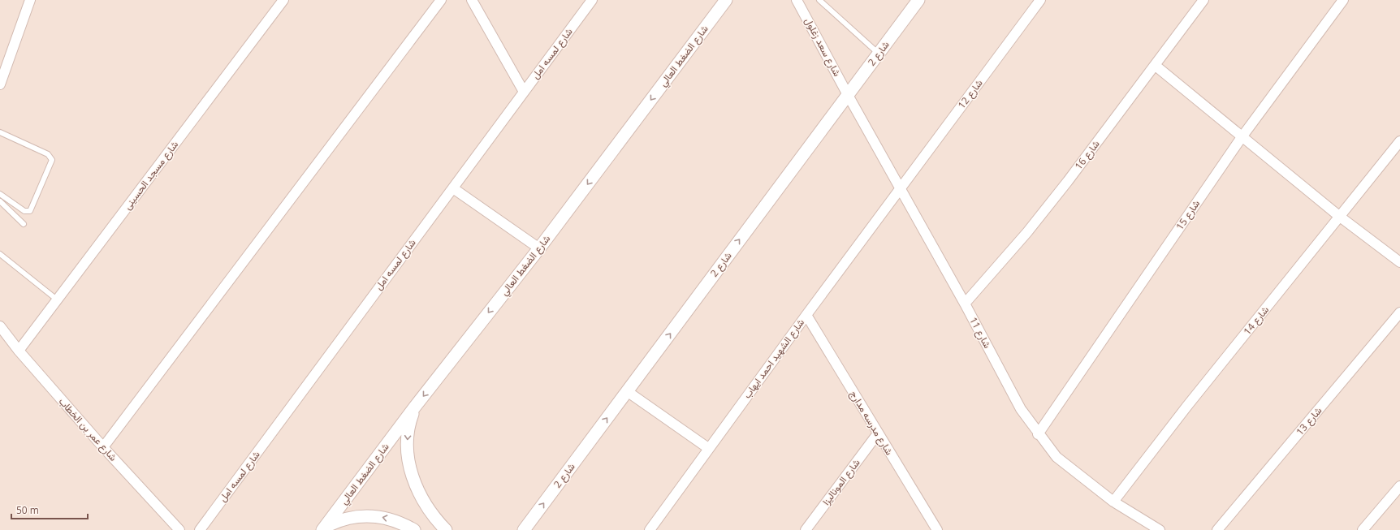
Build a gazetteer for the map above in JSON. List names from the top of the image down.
{
  "streets": {
    "street": [
      "شارع سعد زغلول",
      "شارع لمسه امل",
      "شارع 2",
      "شارع الضغط العالي",
      "شارع 12",
      "شارع 16",
      "شارع مسجد الحسينى",
      "شارع 15",
      "شارع 14",
      "شارع 11",
      "شارع الشهيد احمد ايهاب",
      "شارع 13",
      "شارع مدرسه مدارج",
      "شارع عمر بن الخطاب",
      "شارع الموناليزا"
    ]
  },
  "crossings": [
    ["شارع سعد زغلول", "شارع 2"],
    ["شارع سعد زغلول", "شارع 11"],
    ["شارع 2", "شارع 11"],
    ["شارع 12", "شارع 11"],
    ["شارع 12", "شارع الشهيد احمد ايهاب"],
    ["شارع 16", "شارع 11"],
    ["شارع مسجد الحسينى", "شارع عمر بن الخطاب"],
    ["شارع 15", "شارع 11"],
    ["شارع 14", "شارع 11"],
    ["شارع 11", "شارع الشهيد احمد ايهاب"],
    ["شارع الشهيد احمد ايهاب", "شارع مدرسه مدارج"],
    ["شارع مدرسه مدارج", "شارع الموناليزا"]
  ],
  "one_way": ["شارع 2", "شارع الضغط العالي"],
  "scale_bar": "50 m"
}
